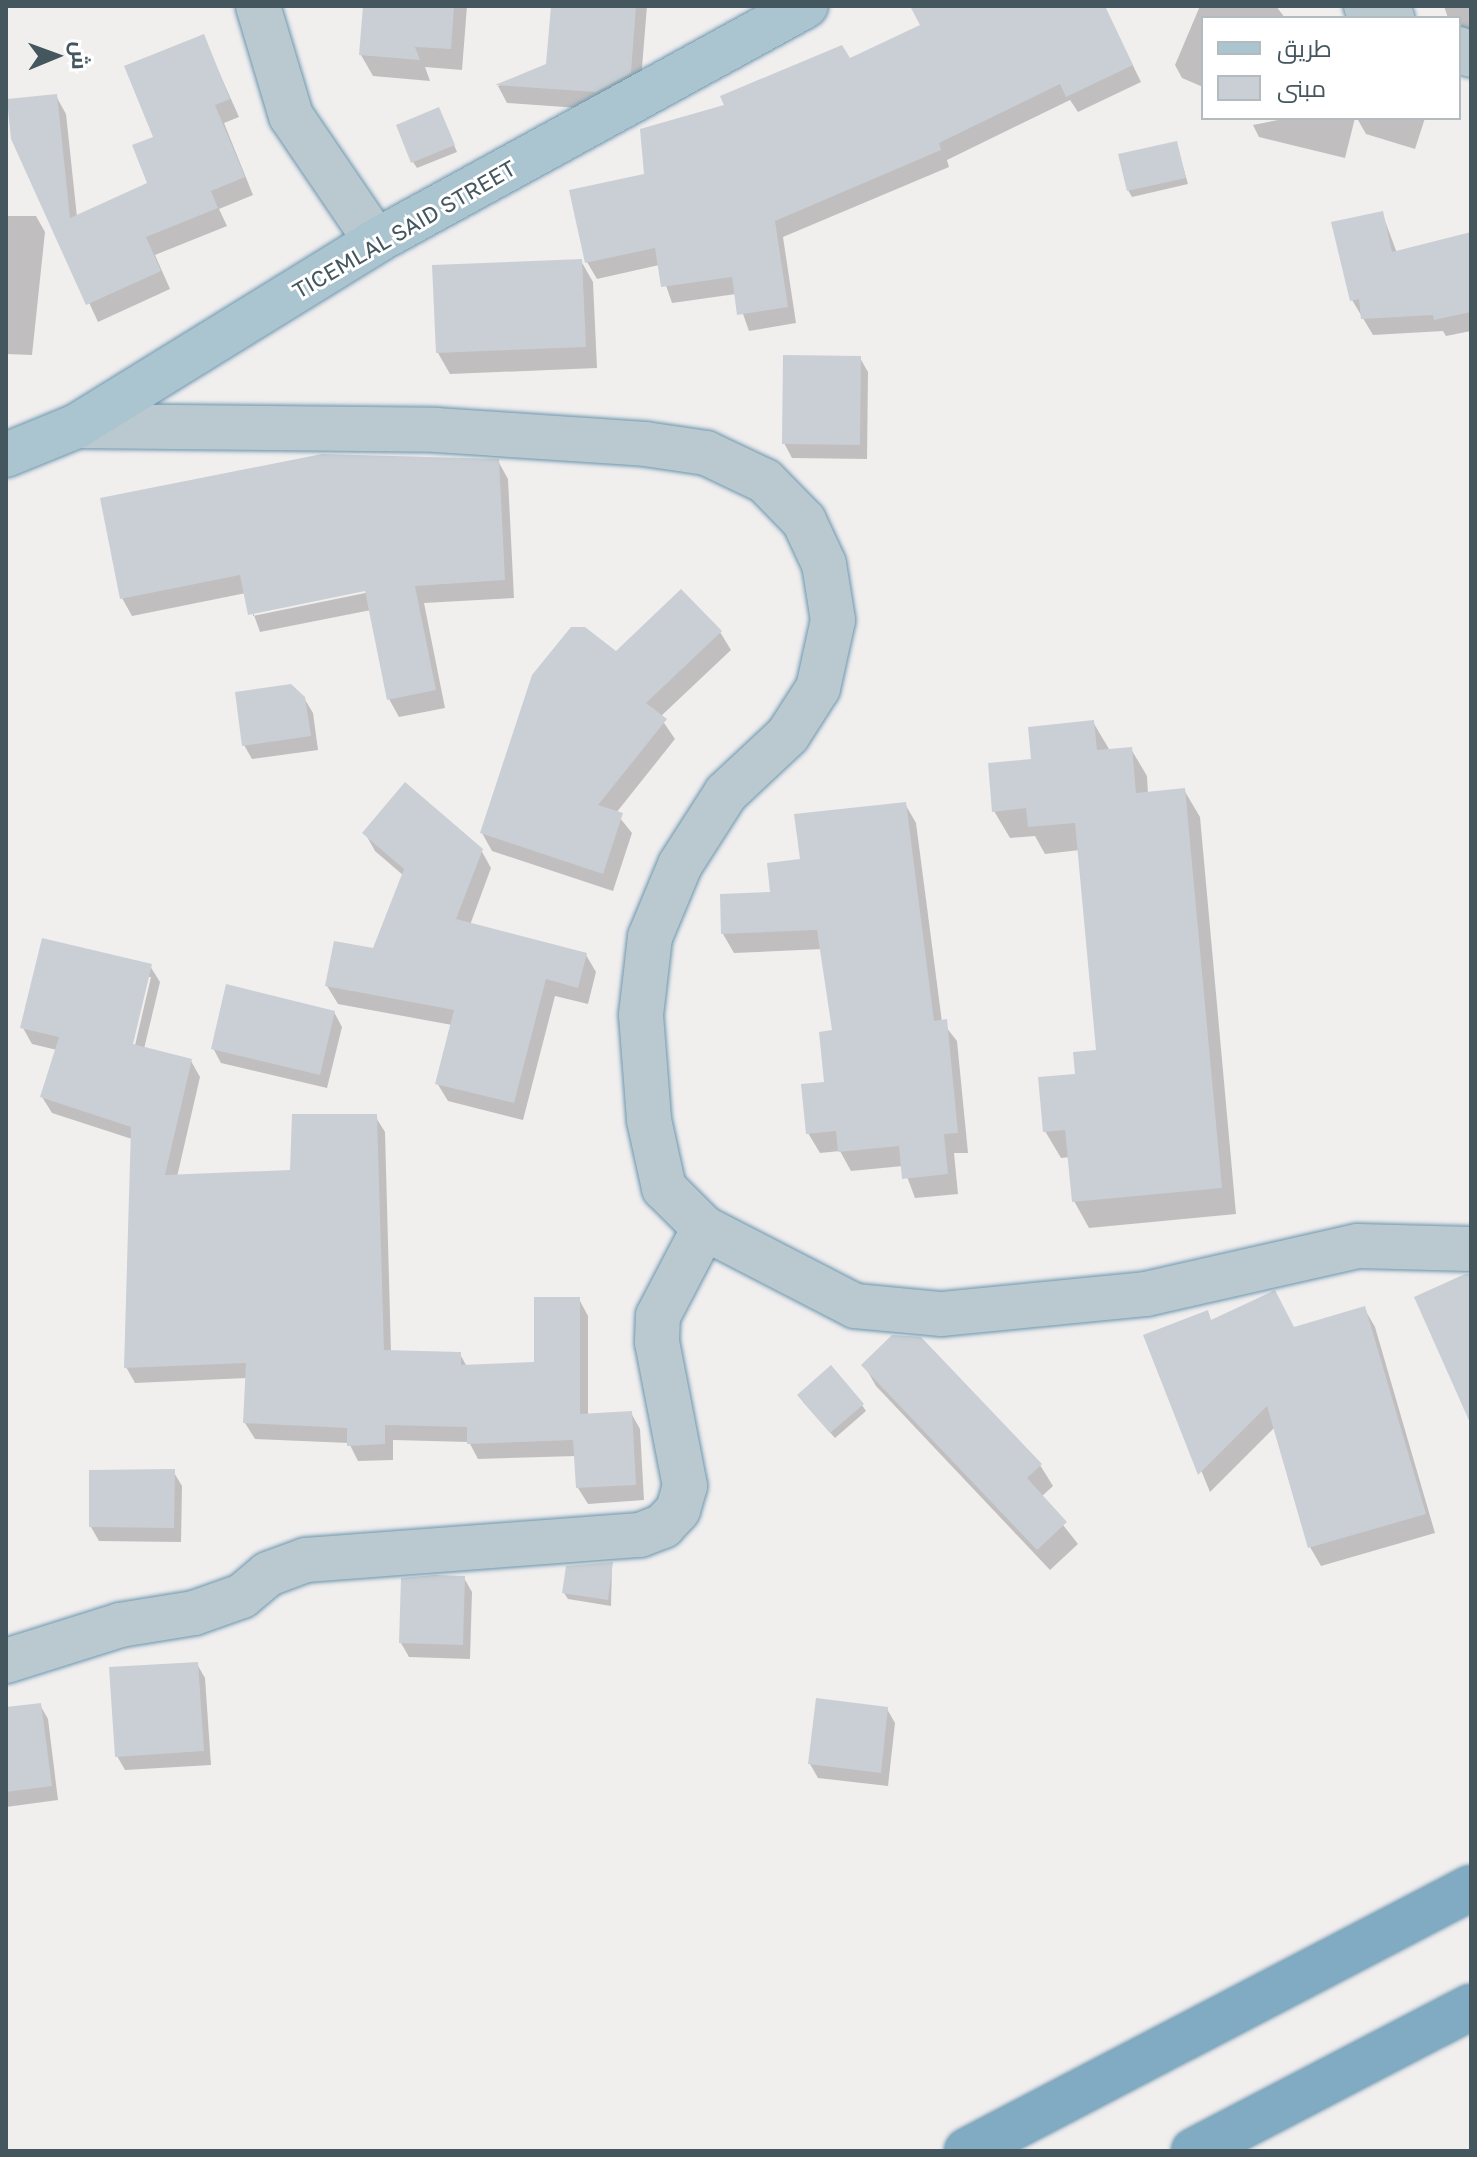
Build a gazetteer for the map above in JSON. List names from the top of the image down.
{
  "streets": {
    "main road": ["TICEMLAL SAID STREET"]
  },
  "legend": ["طريق", "مبنى"],
  "north": "right"
}
